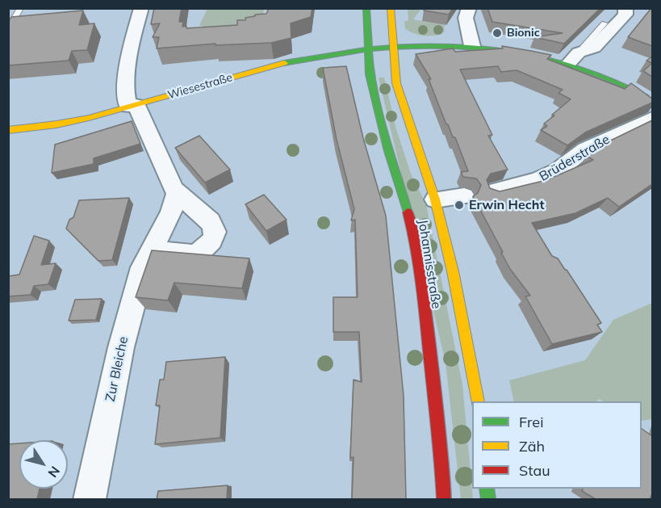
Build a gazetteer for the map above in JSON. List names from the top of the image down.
{
  "streets": {
    "main road": ["Wiesestraße", "Johannisstraße"],
    "street": ["Brüderstraße", "Zur Bleiche"]
  },
  "crossings": [
    ["Wiesestraße", "Johannisstraße"]
  ],
  "places": ["Bionic", "Erwin Hecht"],
  "legend": ["Frei", "Zäh", "Stau"],
  "north": "bottom right"
}
